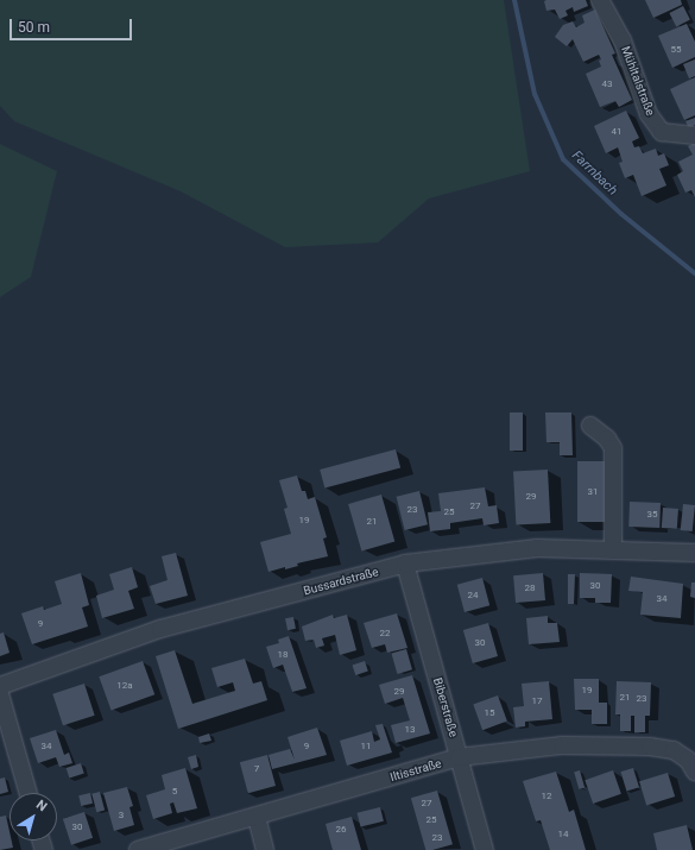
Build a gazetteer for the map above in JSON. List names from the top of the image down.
{
  "streets": {
    "street": [
      "Mühltalstraße",
      "Bussardstraße",
      "Biberstraße",
      "Iltisstraße"
    ]
  },
  "crossings": [
    ["Bussardstraße", "Biberstraße"],
    ["Biberstraße", "Iltisstraße"]
  ],
  "water": ["Farrnbach"],
  "house_numbers": [
    "55",
    "43",
    "41",
    "31",
    "29",
    "27",
    "23",
    "25",
    "35",
    "19",
    "21",
    "30",
    "28",
    "24",
    "34",
    "9",
    "22",
    "30",
    "18",
    "12a",
    "19",
    "29",
    "21",
    "23",
    "17",
    "15",
    "13",
    "34",
    "9",
    "11",
    "7",
    "5",
    "12",
    "27",
    "3",
    "25",
    "30",
    "26",
    "14",
    "23"
  ],
  "scale_bar": "50 m",
  "north": "top right"
}
